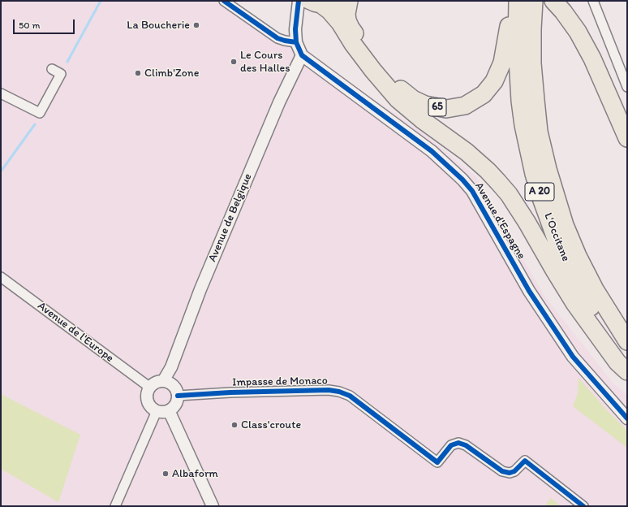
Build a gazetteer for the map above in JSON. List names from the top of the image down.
{
  "streets": {
    "highway": ["65", "A 20", "L'Occitane"],
    "street": [
      "Avenue de Belgique",
      "Avenue d'Espagne",
      "Avenue de l'Europe",
      "Impasse de Monaco"
    ]
  },
  "crossings": [
    ["Avenue de Belgique", "Avenue d'Espagne"],
    ["Avenue de Belgique", "Avenue de l'Europe"],
    ["Avenue de Belgique", "Impasse de Monaco"],
    ["Avenue de l'Europe", "Impasse de Monaco"]
  ],
  "places": [
    "La Boucherie",
    "Le Cours des Halles",
    "Climb'Zone",
    "Class'croute",
    "Albaform"
  ],
  "scale_bar": "50 m"
}
